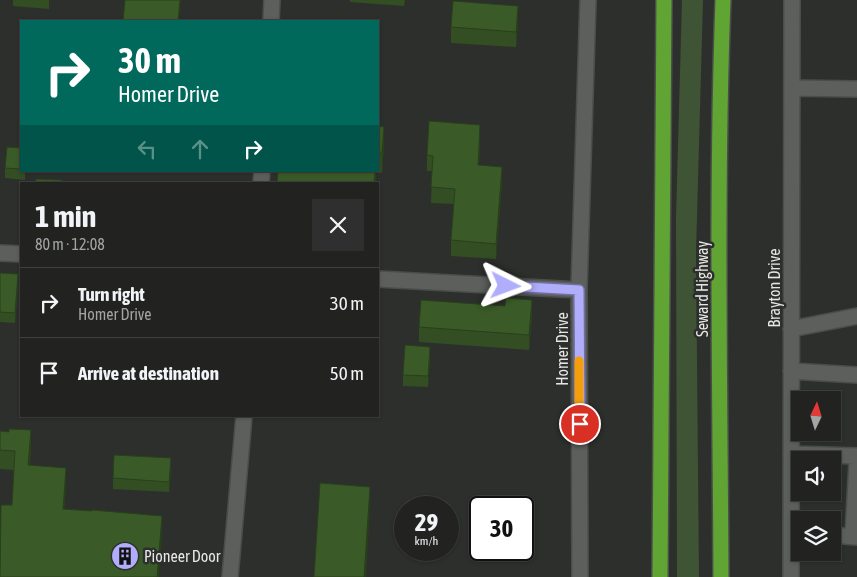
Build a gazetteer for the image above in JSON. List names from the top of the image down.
{
  "streets": {
    "highway": ["Seward Highway"],
    "street": ["Brayton Drive", "Homer Drive"]
  },
  "places": {
    "building": ["Pioneer Door"]
  },
  "north": "top",
  "page": {
    "turn": ["30 m", "Homer Drive"],
    "heading": ["1 min", "80 m · 12:08"],
    "list": [
      {
        "name": "Turn right",
        "note": "Homer Drive",
        "value": "30 m"
      },
      {
        "name": "Arrive at destination",
        "value": "50 m"
      }
    ],
    "speed": "29 km/h",
    "limit": "30"
  }
}
